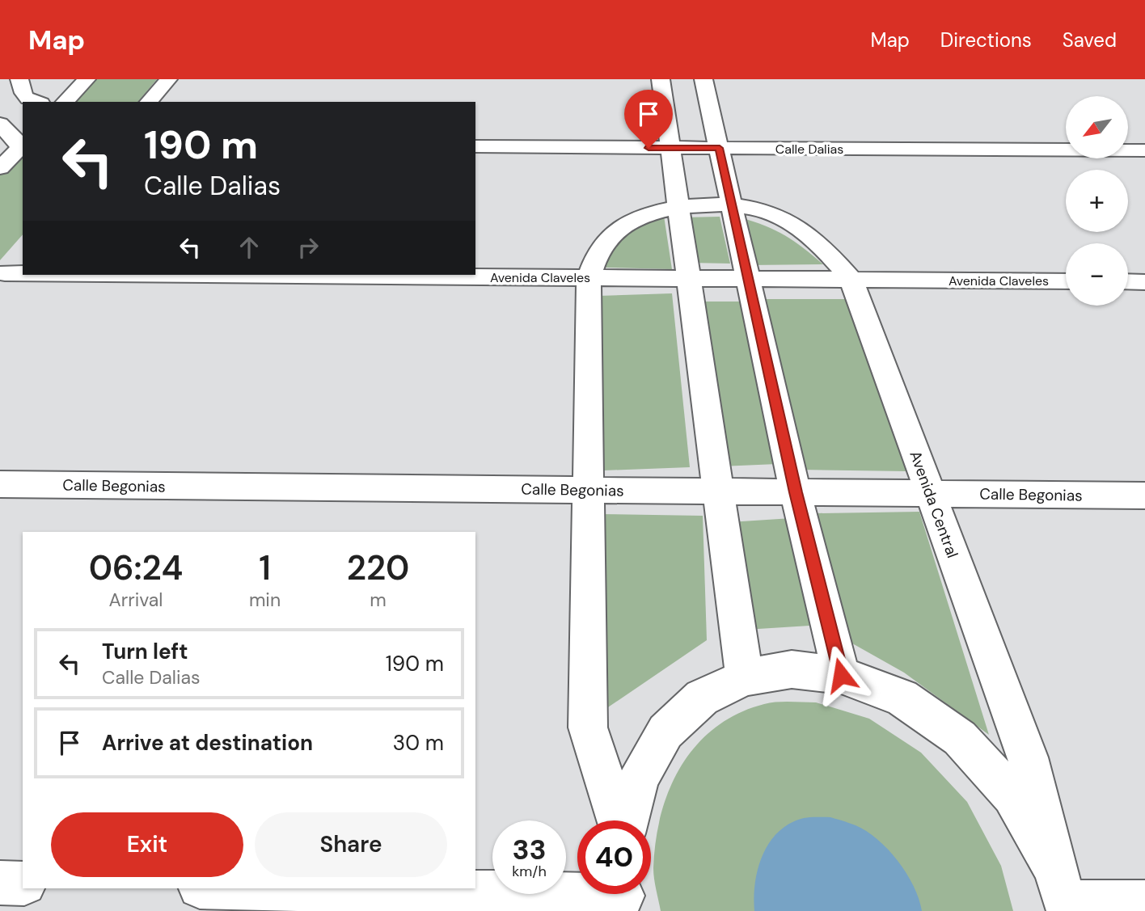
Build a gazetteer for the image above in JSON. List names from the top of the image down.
{
  "streets": {
    "street": [
      "Calle Dalias",
      "Avenida Claveles",
      "Calle Begonias",
      "Avenida Central"
    ]
  },
  "crossings": [
    ["Avenida Claveles", "Avenida Central"],
    ["Calle Begonias", "Avenida Central"]
  ],
  "north": "bottom left",
  "page": {
    "header": "Map",
    "nav": ["Map", "Directions", "Saved"],
    "map_buttons": ["+", "−"],
    "turn": ["190 m", "Calle Dalias"],
    "eta": [
      "06:24",
      "Arrival",
      "1",
      "min",
      "220",
      "m"
    ],
    "list": [
      {
        "name": "Turn left",
        "note": "Calle Dalias",
        "value": "190 m"
      },
      {
        "name": "Arrive at destination",
        "value": "30 m"
      }
    ],
    "buttons": ["Exit", "Share"],
    "speed": "33 km/h",
    "limit": "40"
  }
}
